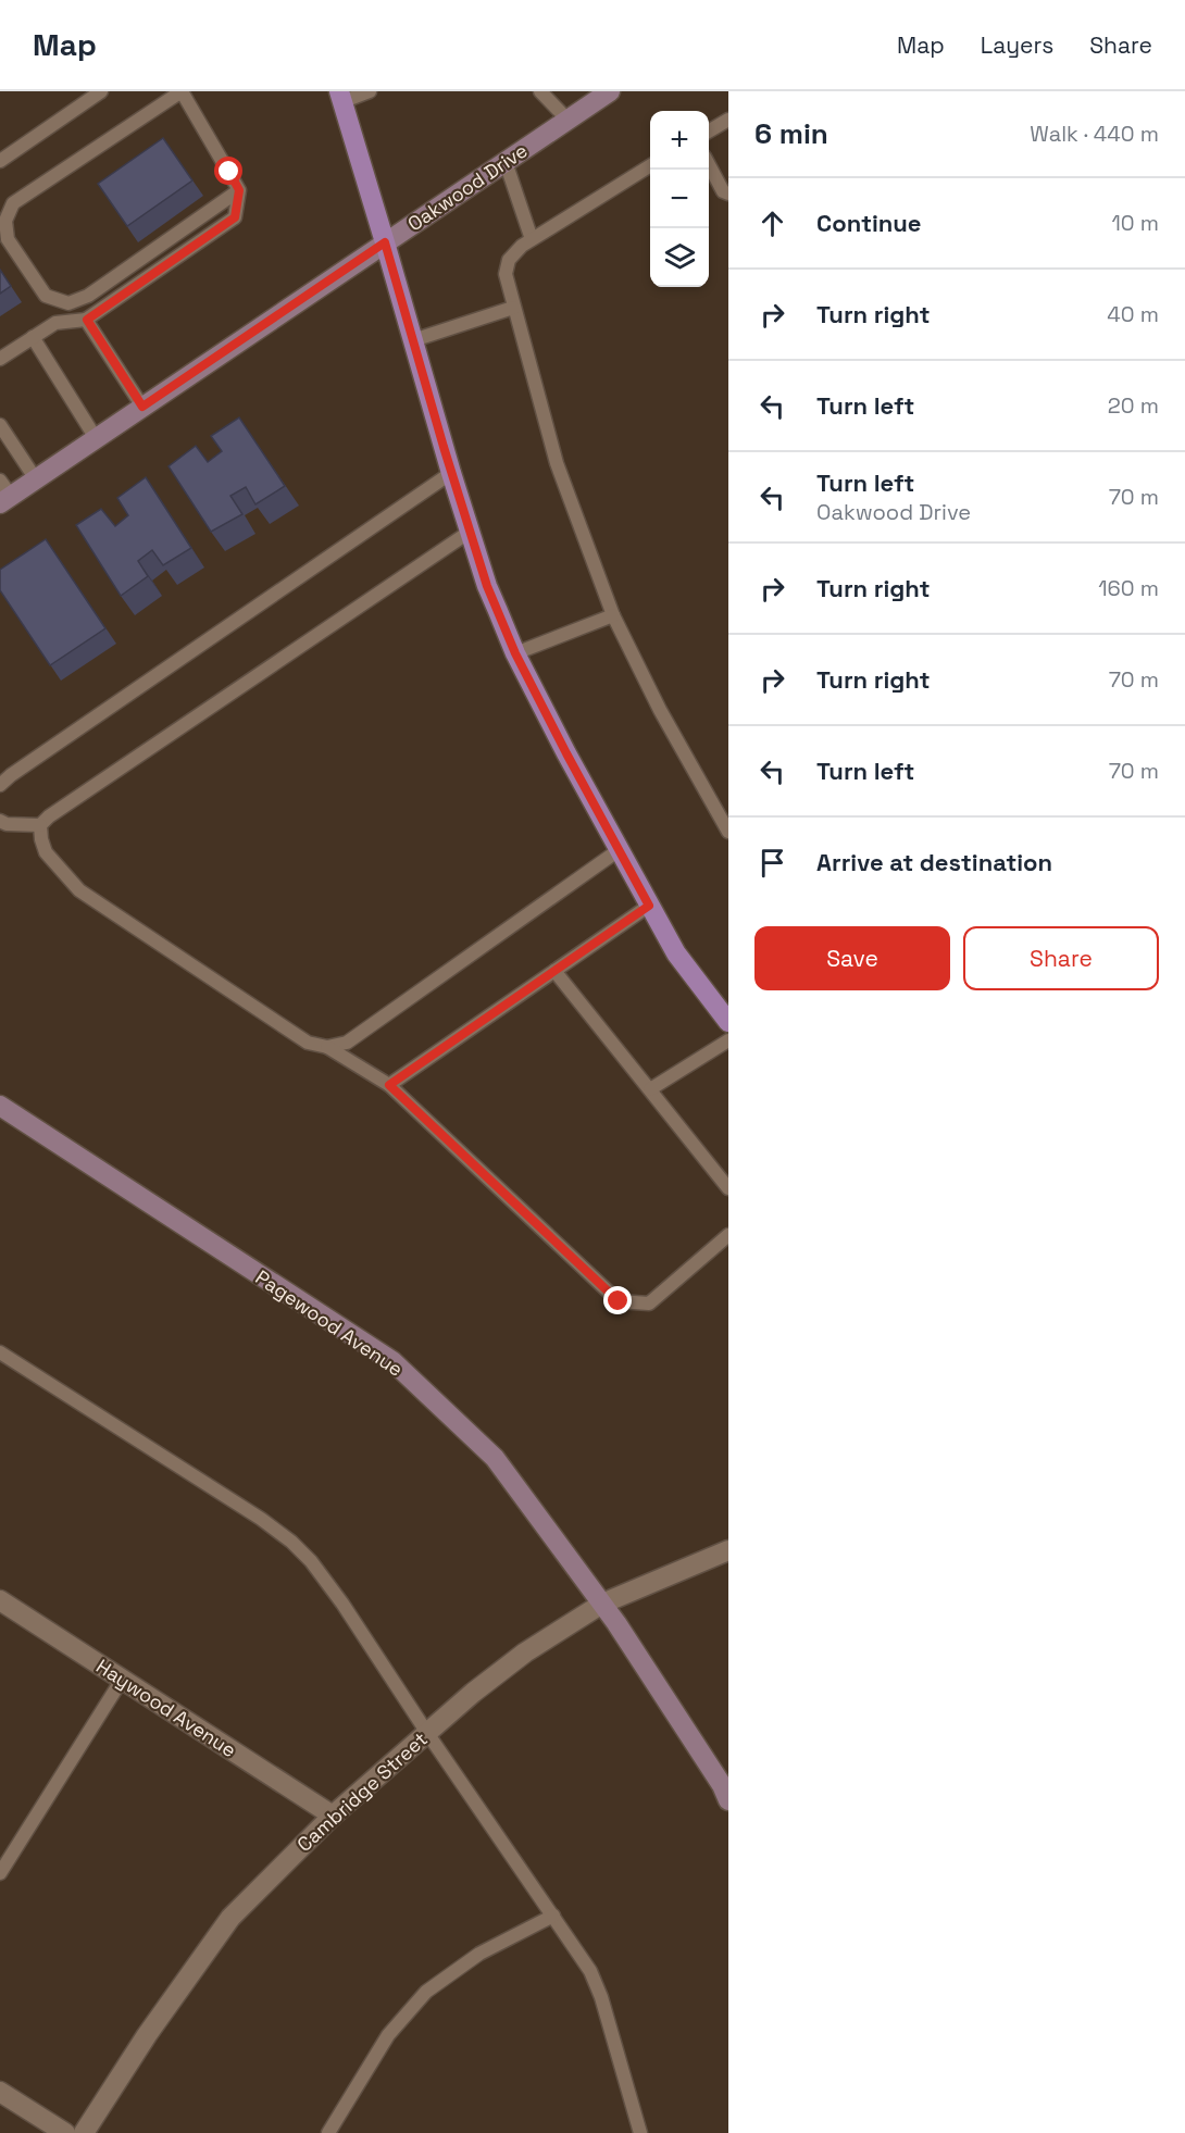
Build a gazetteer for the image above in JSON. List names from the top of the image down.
{
  "streets": {
    "street": [
      "Oakwood Drive",
      "Pagewood Avenue",
      "Haywood Avenue",
      "Cambridge Street"
    ]
  },
  "crossings": [
    ["Pagewood Avenue", "Cambridge Street"],
    ["Haywood Avenue", "Cambridge Street"]
  ],
  "page": {
    "header": "Map",
    "nav": ["Map", "Layers", "Share"],
    "heading": ["6 min", "Walk · 440 m"],
    "map_buttons": ["+", "−"],
    "list": [
      ["Continue", "10 m"],
      ["Turn right", "40 m"],
      ["Turn left", "20 m"],
      ["Turn left", "Oakwood Drive", "70 m"],
      ["Turn right", "160 m"],
      ["Turn right", "70 m"],
      ["Turn left", "70 m"],
      "Arrive at destination"
    ],
    "buttons": ["Save", "Share"]
  }
}
